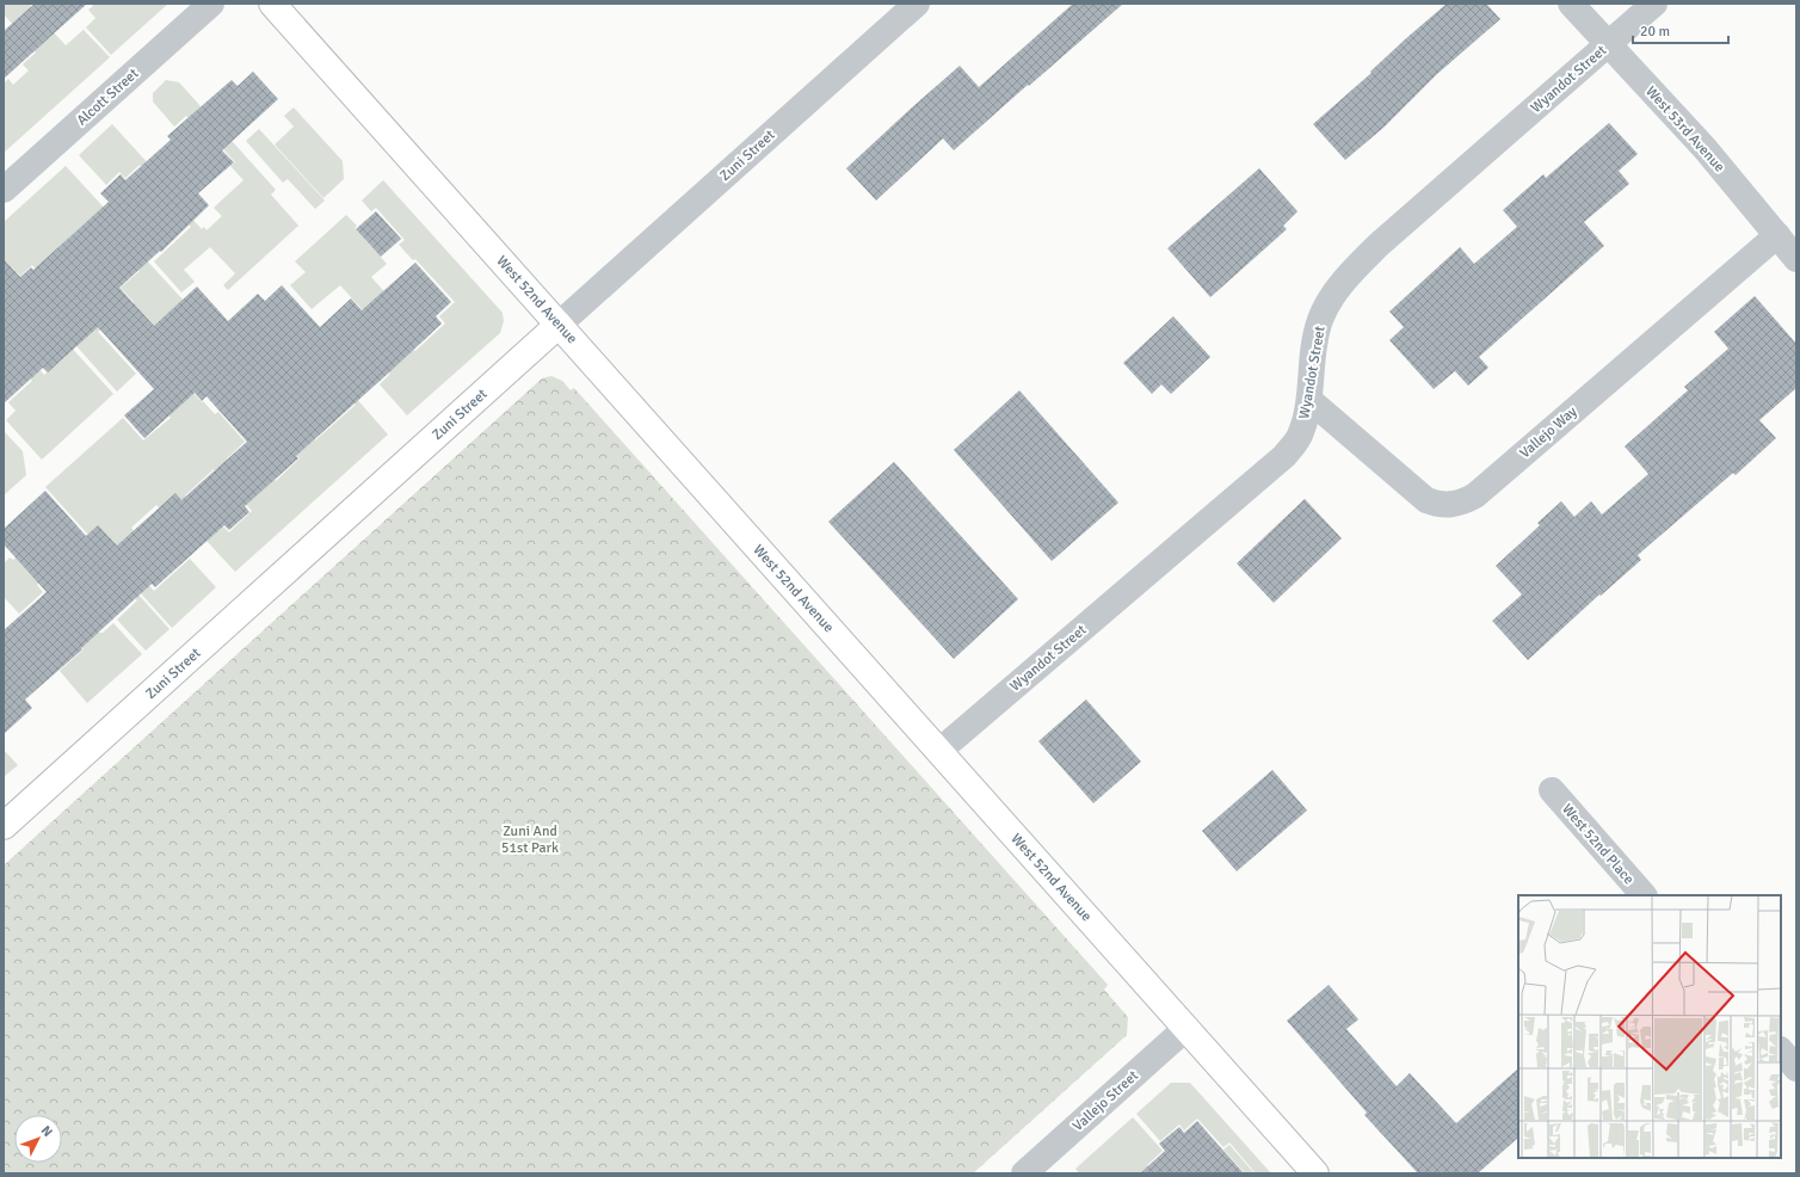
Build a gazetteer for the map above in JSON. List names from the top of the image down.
{
  "streets": {
    "street": [
      "Wyandot Street",
      "Alcott Street",
      "West 53rd Avenue",
      "Zuni Street",
      "West 52nd Avenue",
      "Vallejo Way",
      "West 52nd Place",
      "Vallejo Street"
    ]
  },
  "crossings": [
    ["Wyandot Street", "West 53rd Avenue"],
    ["Wyandot Street", "West 52nd Avenue"],
    ["Wyandot Street", "Vallejo Way"],
    ["West 53rd Avenue", "Vallejo Way"],
    ["Zuni Street", "West 52nd Avenue"],
    ["West 52nd Avenue", "Vallejo Street"]
  ],
  "parks": ["Zuni And 51st Park"],
  "scale_bar": "20 m",
  "north": "top right"
}
